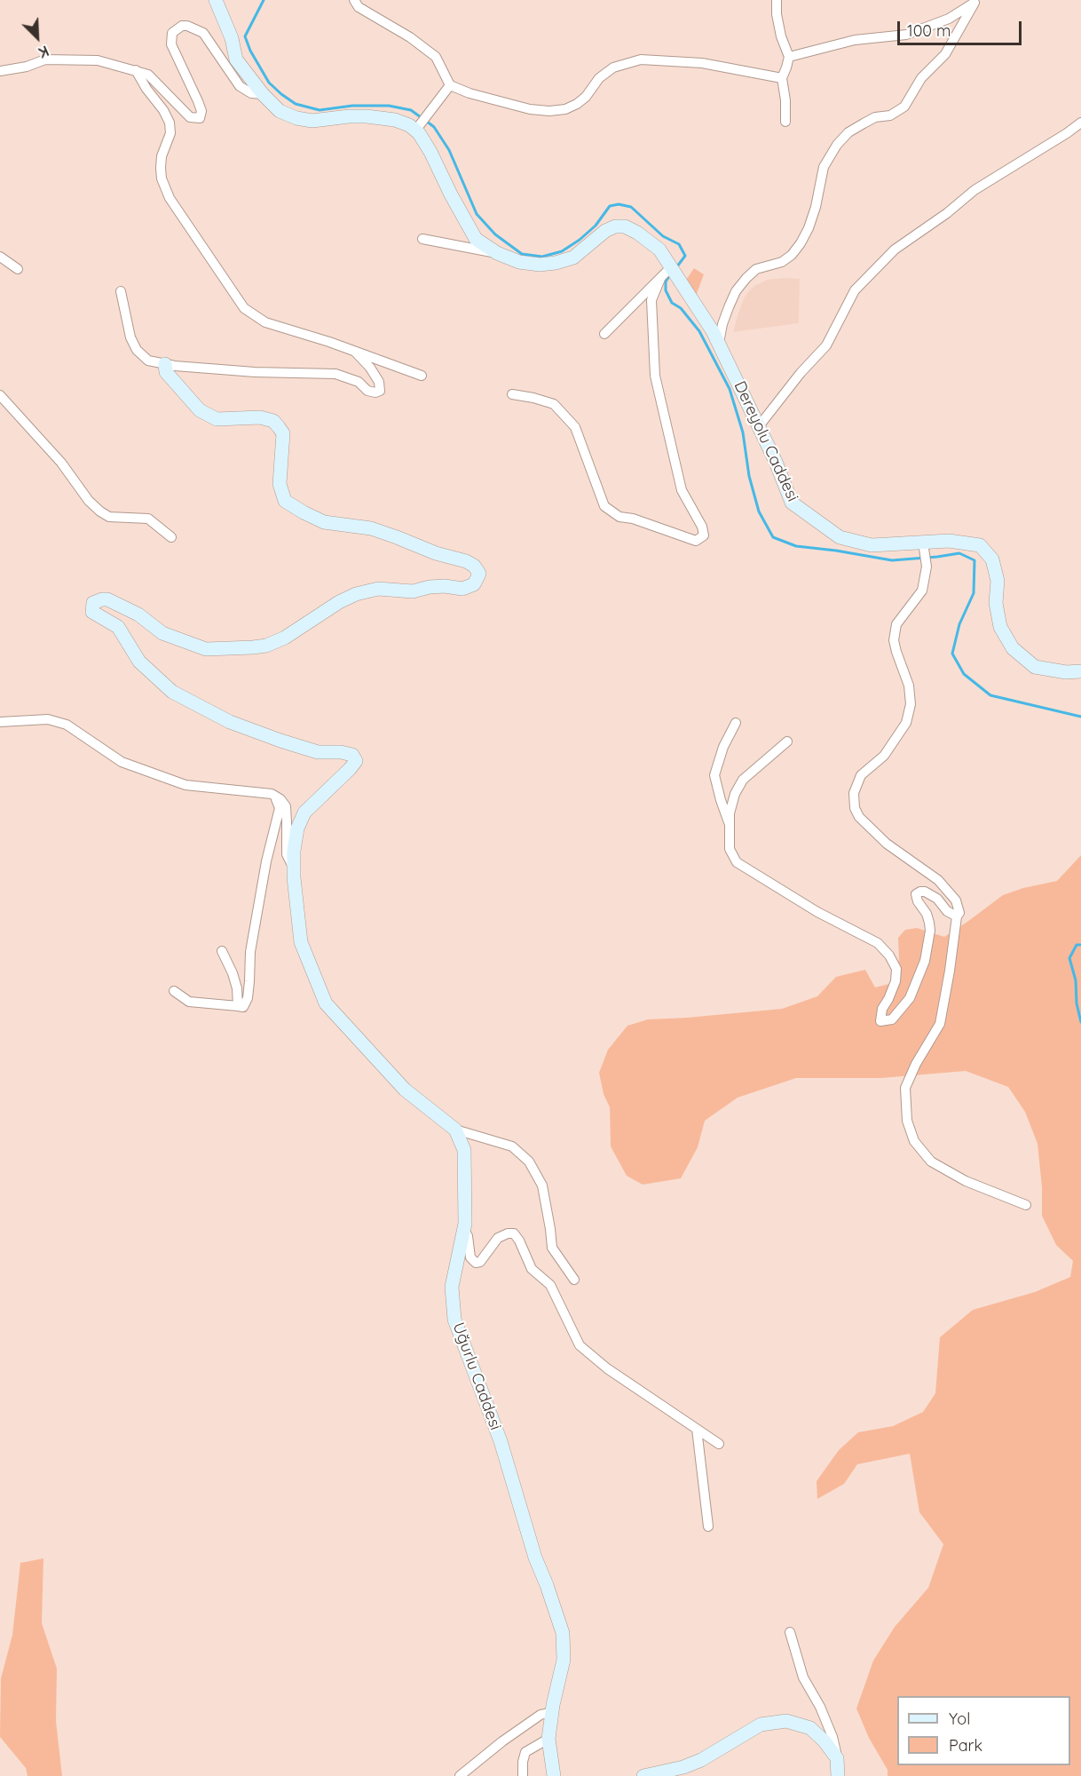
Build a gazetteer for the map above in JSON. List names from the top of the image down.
{
  "streets": {
    "street": ["Dereyolu Caddesi", "Uğurlu Caddesi"]
  },
  "legend": ["Yol", "Park"],
  "scale_bar": "100 m",
  "north": "bottom right"
}
